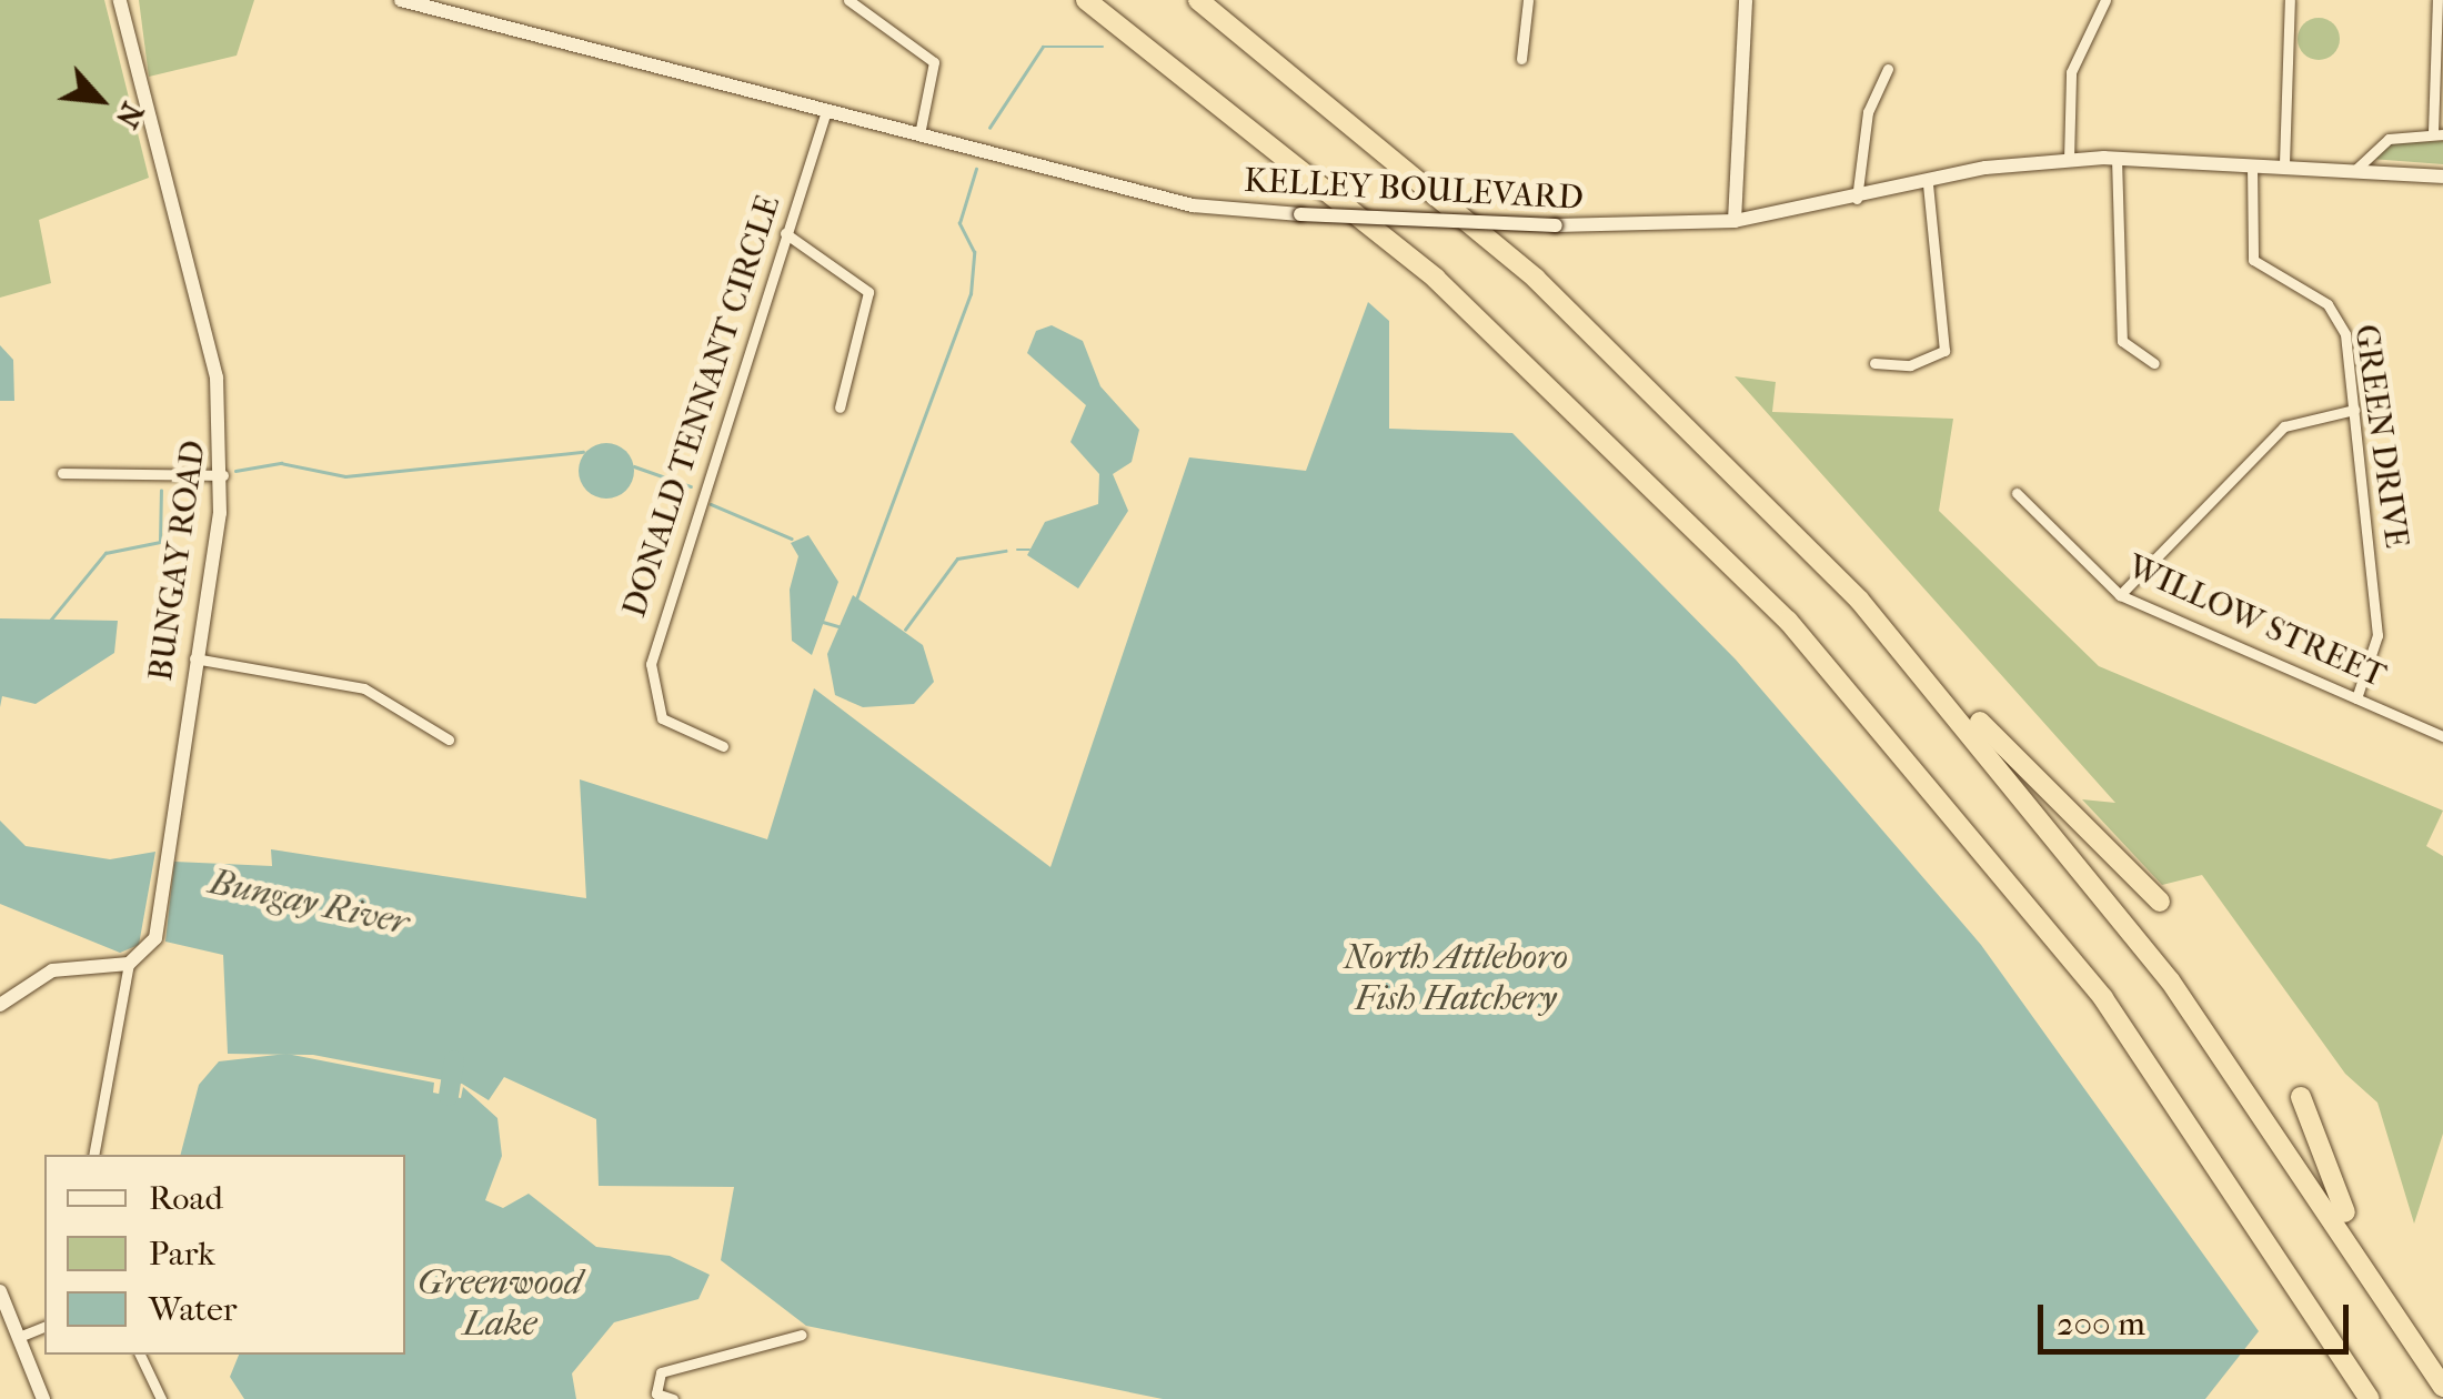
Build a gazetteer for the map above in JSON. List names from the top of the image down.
{
  "streets": {
    "main road": ["KELLEY BOULEVARD", "BUNGAY ROAD"],
    "street": ["DONALD TENNANT CIRCLE", "GREEN DRIVE", "WILLOW STREET"]
  },
  "crossings": [
    ["KELLEY BOULEVARD", "DONALD TENNANT CIRCLE"],
    ["KELLEY BOULEVARD", "GREEN DRIVE"],
    ["GREEN DRIVE", "WILLOW STREET"]
  ],
  "water": ["Bungay River", "North Attleboro Fish Hatchery", "Greenwood Lake"],
  "legend": ["Road", "Park", "Water"],
  "scale_bar": "200 m",
  "north": "bottom right"
}
